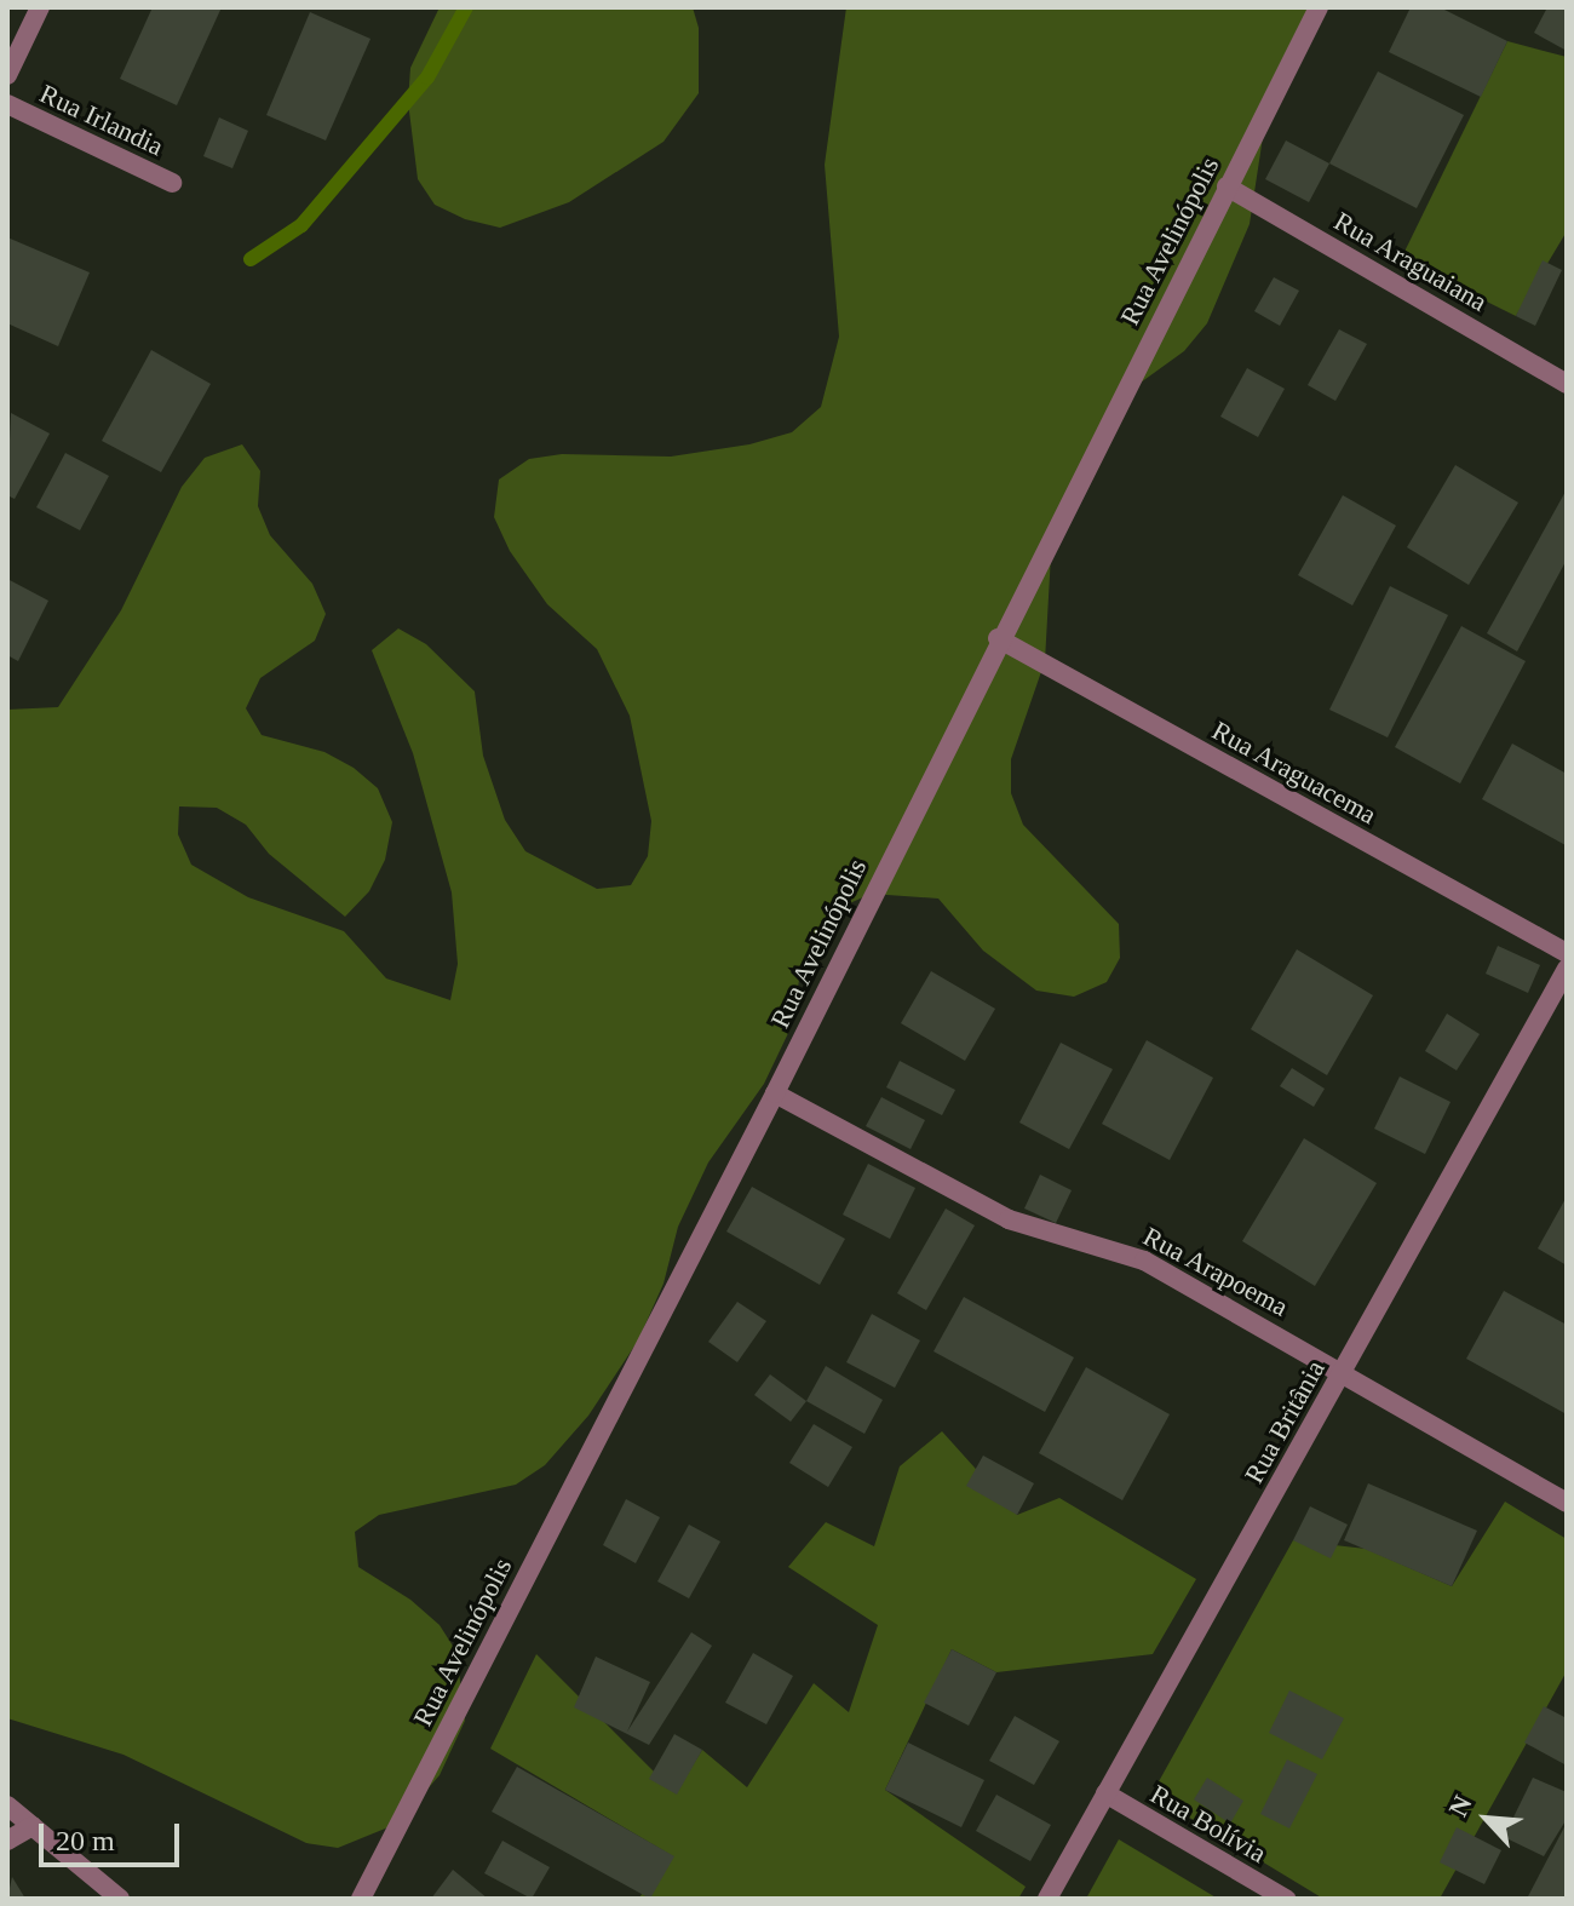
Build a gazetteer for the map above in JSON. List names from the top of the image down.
{
  "streets": {
    "street": [
      "Rua Irlandia",
      "Rua Avelinópolis",
      "Rua Araguaiana",
      "Rua Araguacema",
      "Rua Arapoema",
      "Rua Britânia",
      "Rua Bolívia"
    ]
  },
  "crossings": [
    ["Rua Avelinópolis", "Rua Araguaiana"],
    ["Rua Avelinópolis", "Rua Araguacema"],
    ["Rua Avelinópolis", "Rua Arapoema"],
    ["Rua Arapoema", "Rua Britânia"],
    ["Rua Britânia", "Rua Bolívia"]
  ],
  "scale_bar": "20 m",
  "north": "top left"
}
